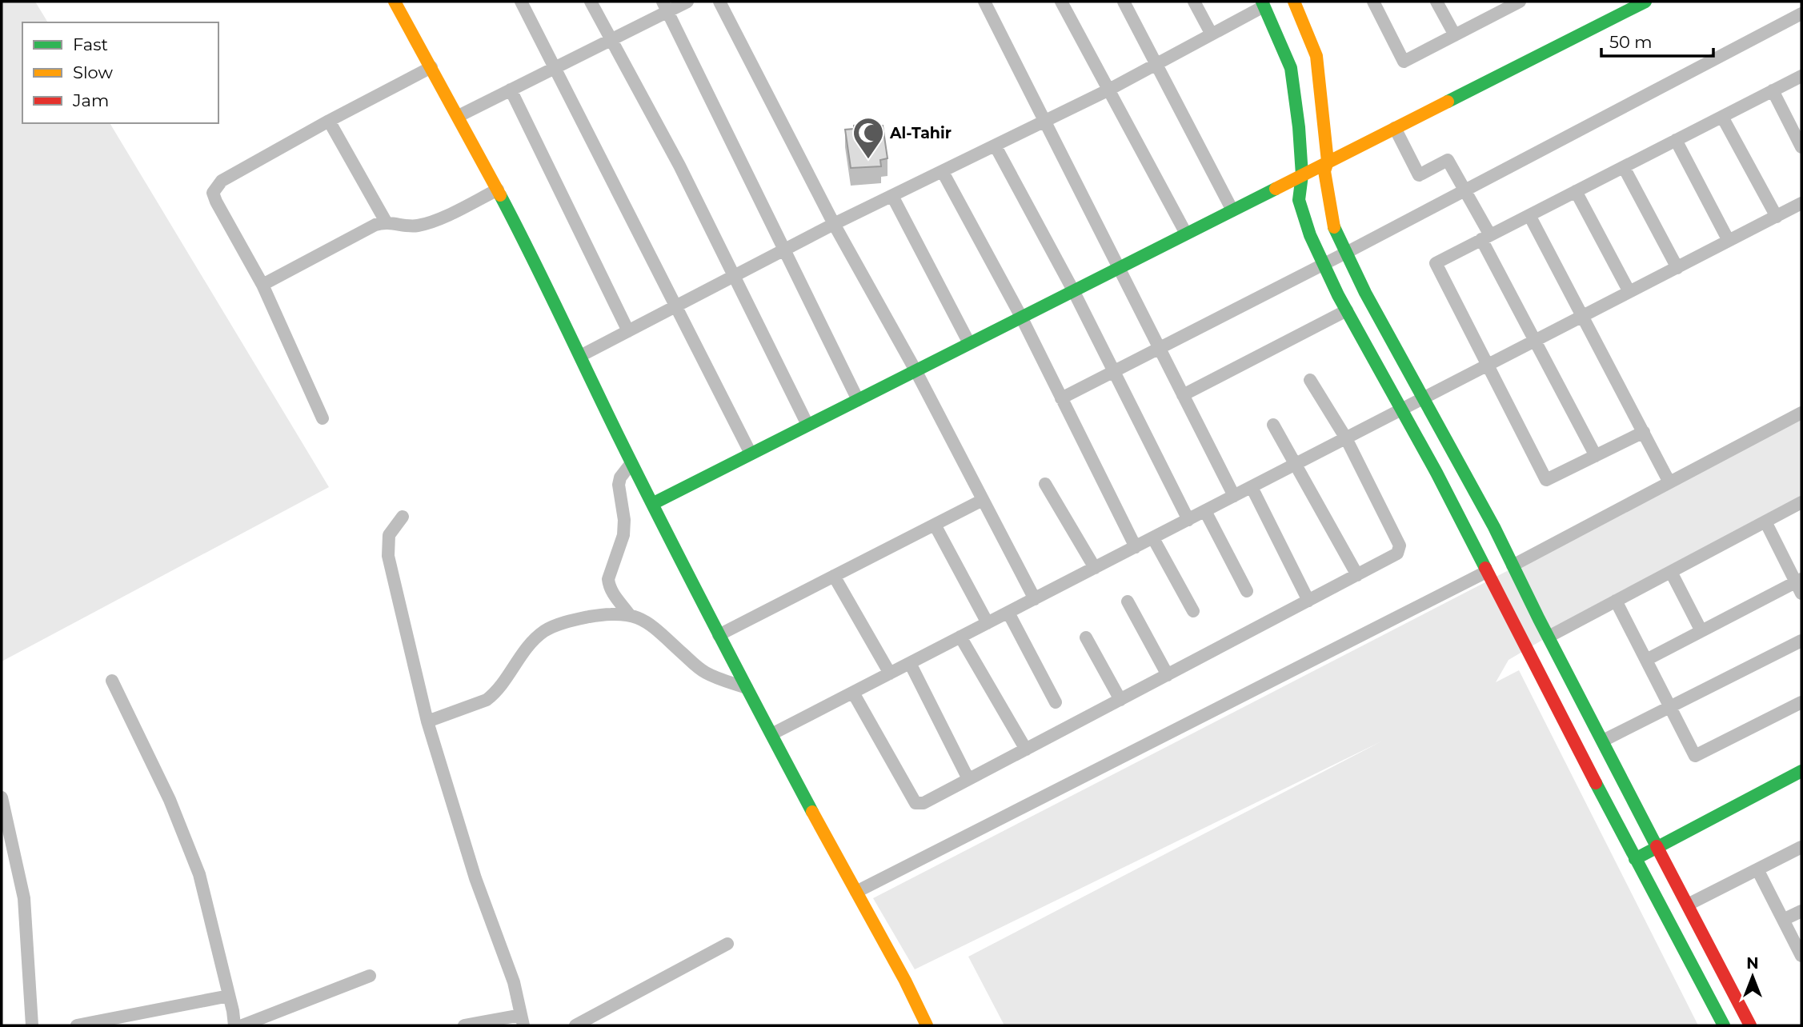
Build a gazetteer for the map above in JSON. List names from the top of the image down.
{
  "places": {
    "mosque": ["Al-Tahir"]
  },
  "legend": ["Fast", "Slow", "Jam"],
  "scale_bar": "50 m",
  "north": "top"
}
